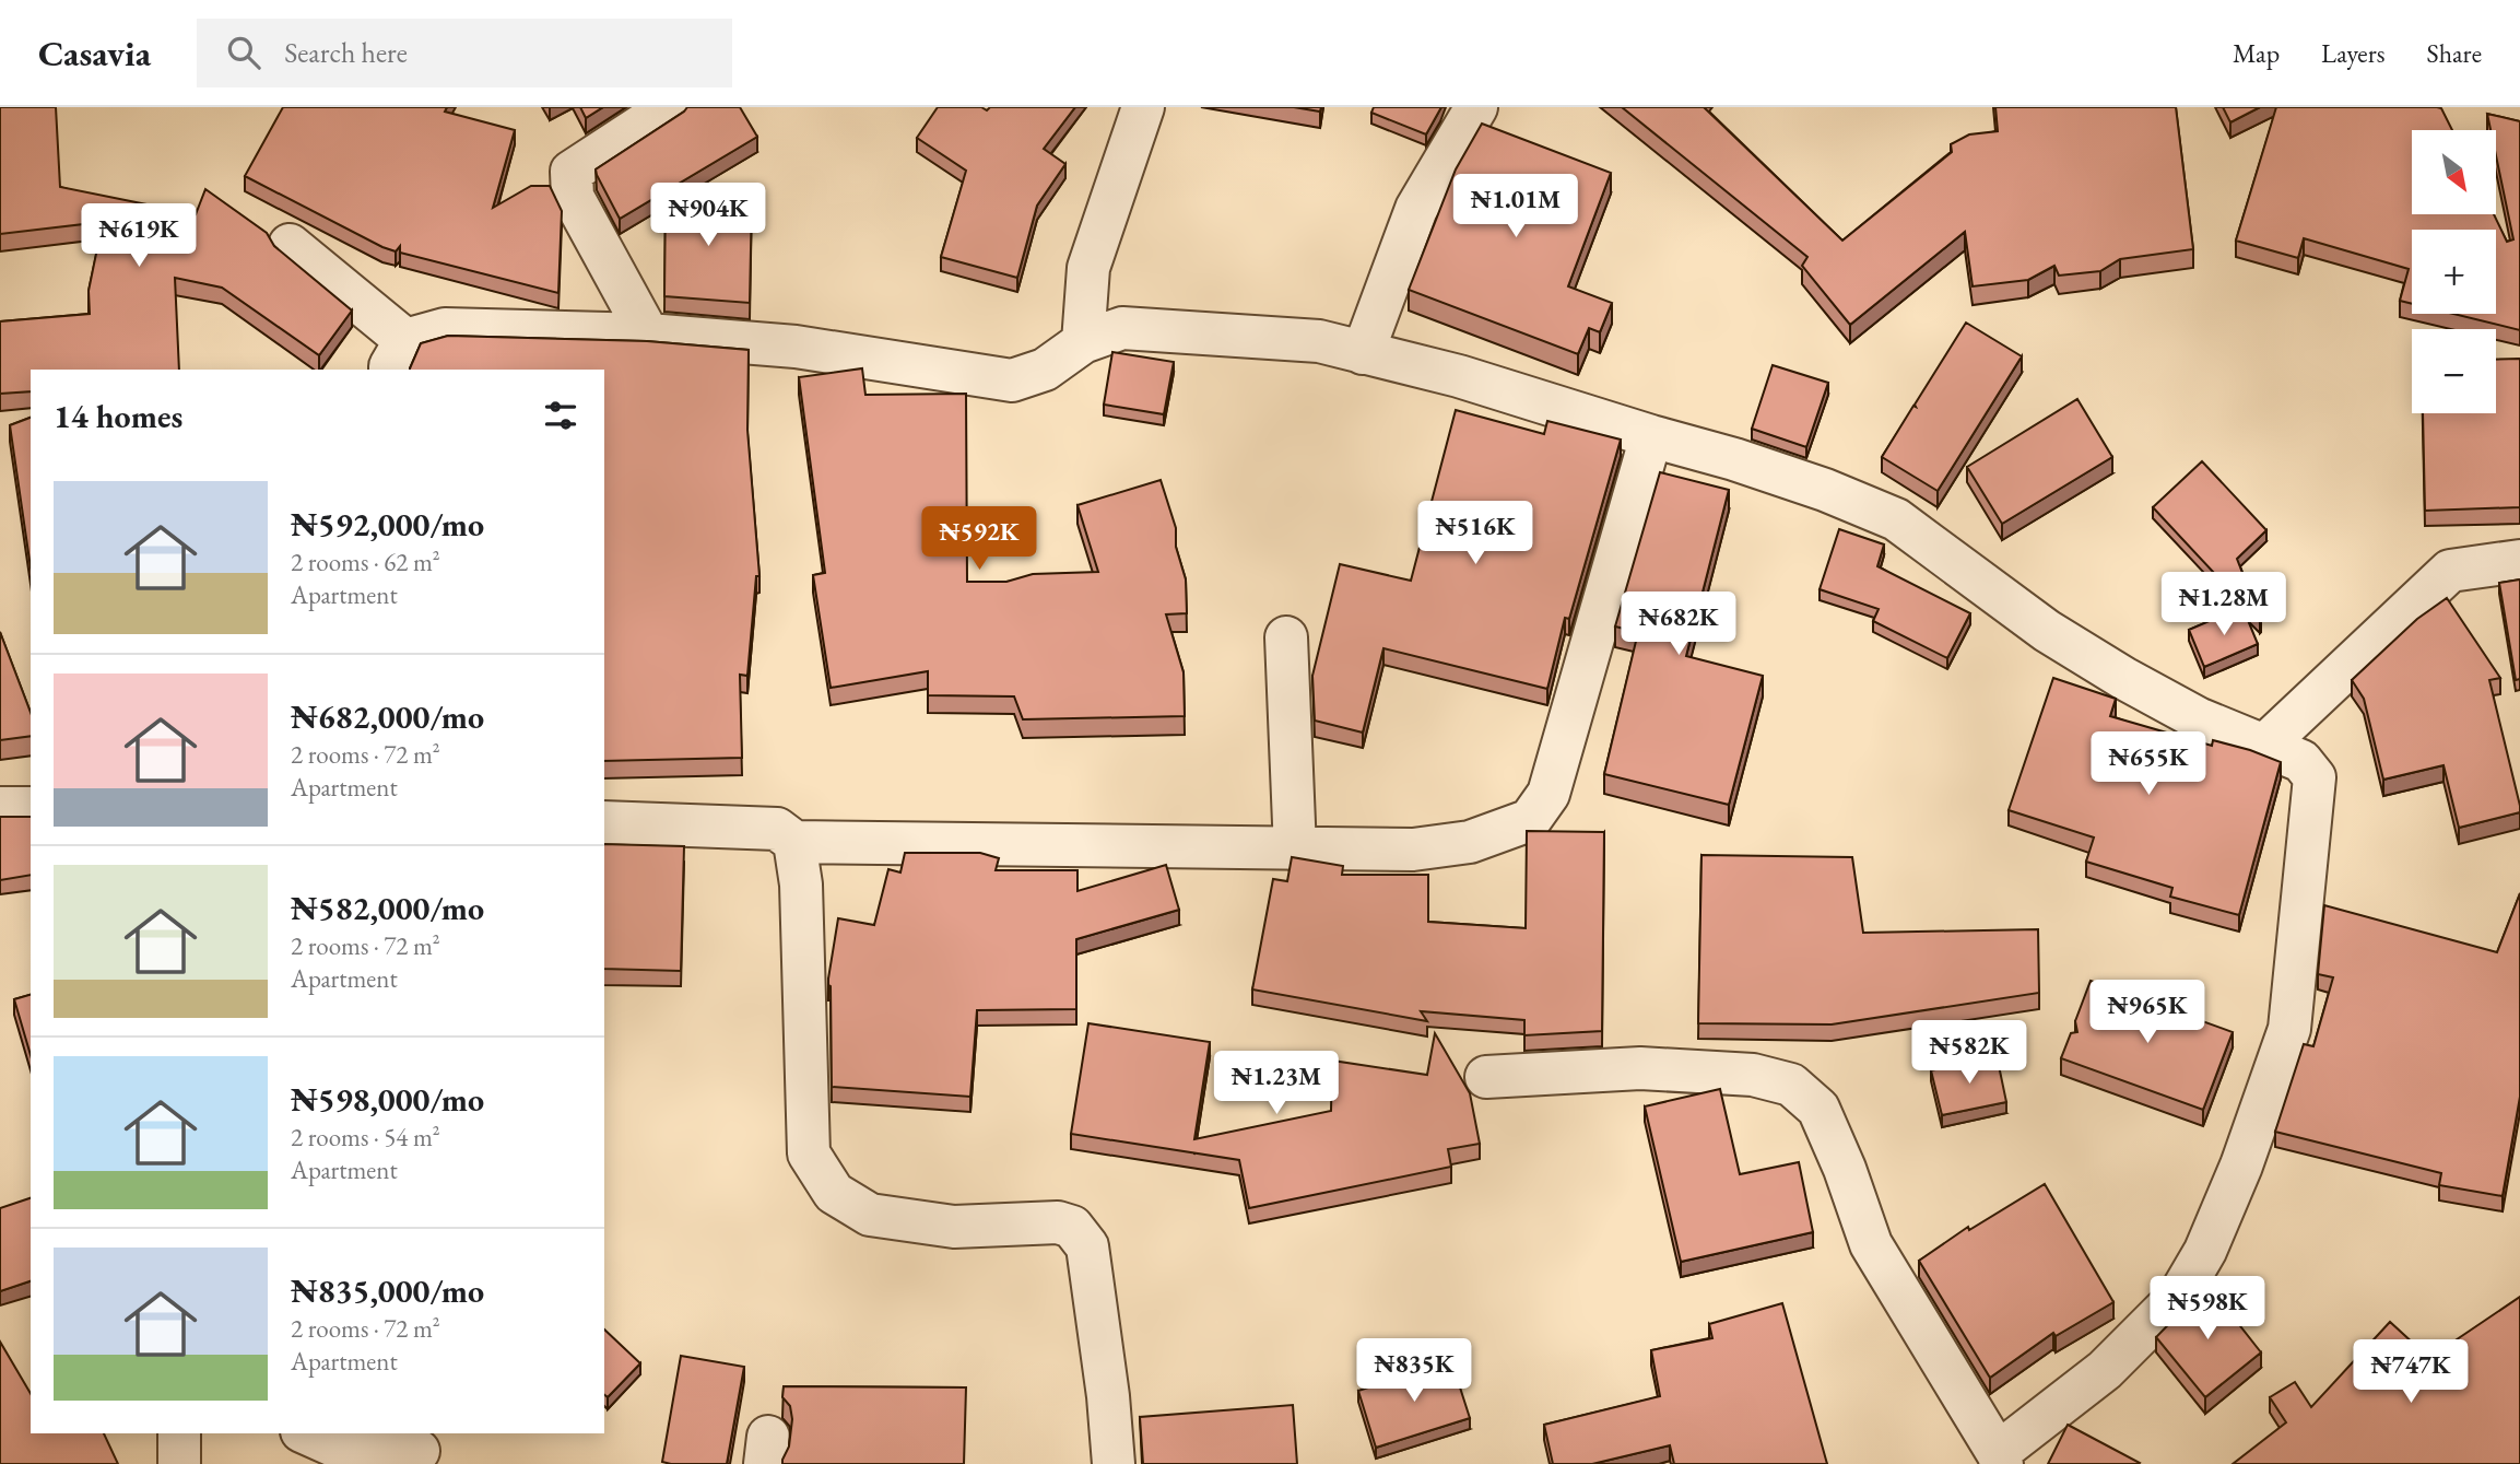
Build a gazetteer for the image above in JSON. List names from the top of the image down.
{
  "north": "bottom right",
  "page": {
    "header": "Casavia",
    "search": "Search here",
    "nav": ["Map", "Layers", "Share"],
    "map_buttons": ["+", "−"],
    "price": [
      "₦1.01M",
      "₦904K",
      "₦619K",
      "₦516K",
      "₦592K",
      "₦1.28M",
      "₦682K",
      "₦655K",
      "₦965K",
      "₦582K",
      "₦1.23M",
      "₦598K",
      "₦835K",
      "₦747K"
    ],
    "heading": "14 homes",
    "list": [
      {
        "name": "₦592,000/mo",
        "note": "2 rooms · 62 m² · Apartment"
      },
      {
        "name": "₦682,000/mo",
        "note": "2 rooms · 72 m² · Apartment"
      },
      {
        "name": "₦582,000/mo",
        "note": "2 rooms · 72 m² · Apartment"
      },
      {
        "name": "₦598,000/mo",
        "note": "2 rooms · 54 m² · Apartment"
      },
      {
        "name": "₦835,000/mo",
        "note": "2 rooms · 72 m² · Apartment"
      }
    ]
  }
}
